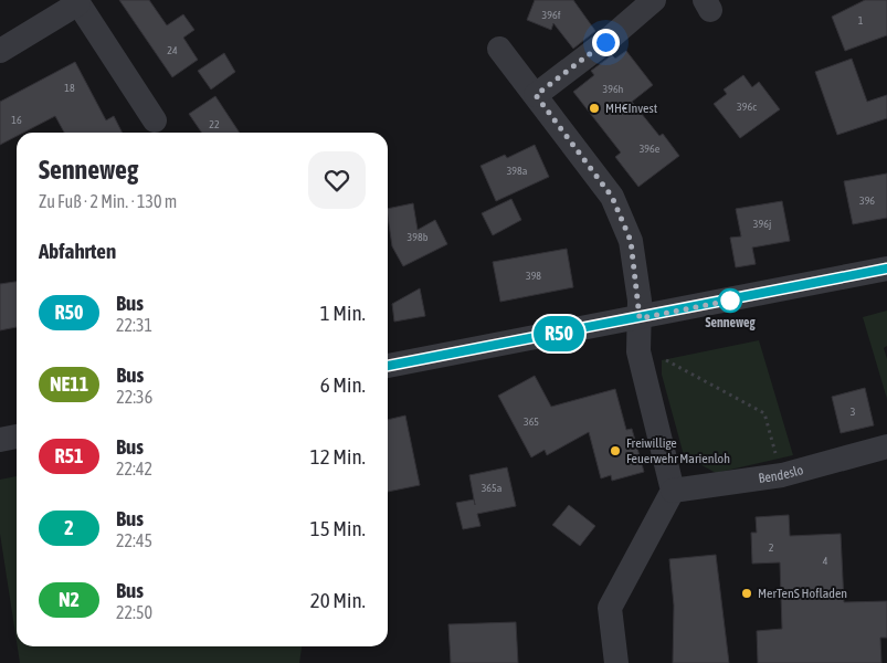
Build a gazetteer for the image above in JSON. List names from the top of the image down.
{
  "streets": {
    "street": ["Bendeslo"]
  },
  "places": [
    "MH€Invest",
    "Senneweg",
    "Freiwillige Feuerwehr Marienloh",
    "MerTenS Hofladen"
  ],
  "lines": ["bus line R50"],
  "house_numbers": [
    "396f",
    "1",
    "24",
    "18",
    "396h",
    "396c",
    "16",
    "22",
    "396e",
    "398a",
    "396",
    "396j",
    "398b",
    "398",
    "3",
    "365",
    "365a",
    "2",
    "4"
  ],
  "page": {
    "on_map": "R50",
    "heading": [
      ["Senneweg", "Zu Fuß · 2 Min. · 130 m"],
      "Abfahrten"
    ],
    "list": [
      {
        "mark": "R50",
        "name": "Bus",
        "note": "22:31",
        "value": "1 Min."
      },
      {
        "mark": "NE11",
        "name": "Bus",
        "note": "22:36",
        "value": "6 Min."
      },
      {
        "mark": "R51",
        "name": "Bus",
        "note": "22:42",
        "value": "12 Min."
      },
      {
        "mark": "2",
        "name": "Bus",
        "note": "22:45",
        "value": "15 Min."
      },
      {
        "mark": "N2",
        "name": "Bus",
        "note": "22:50",
        "value": "20 Min."
      }
    ]
  }
}
